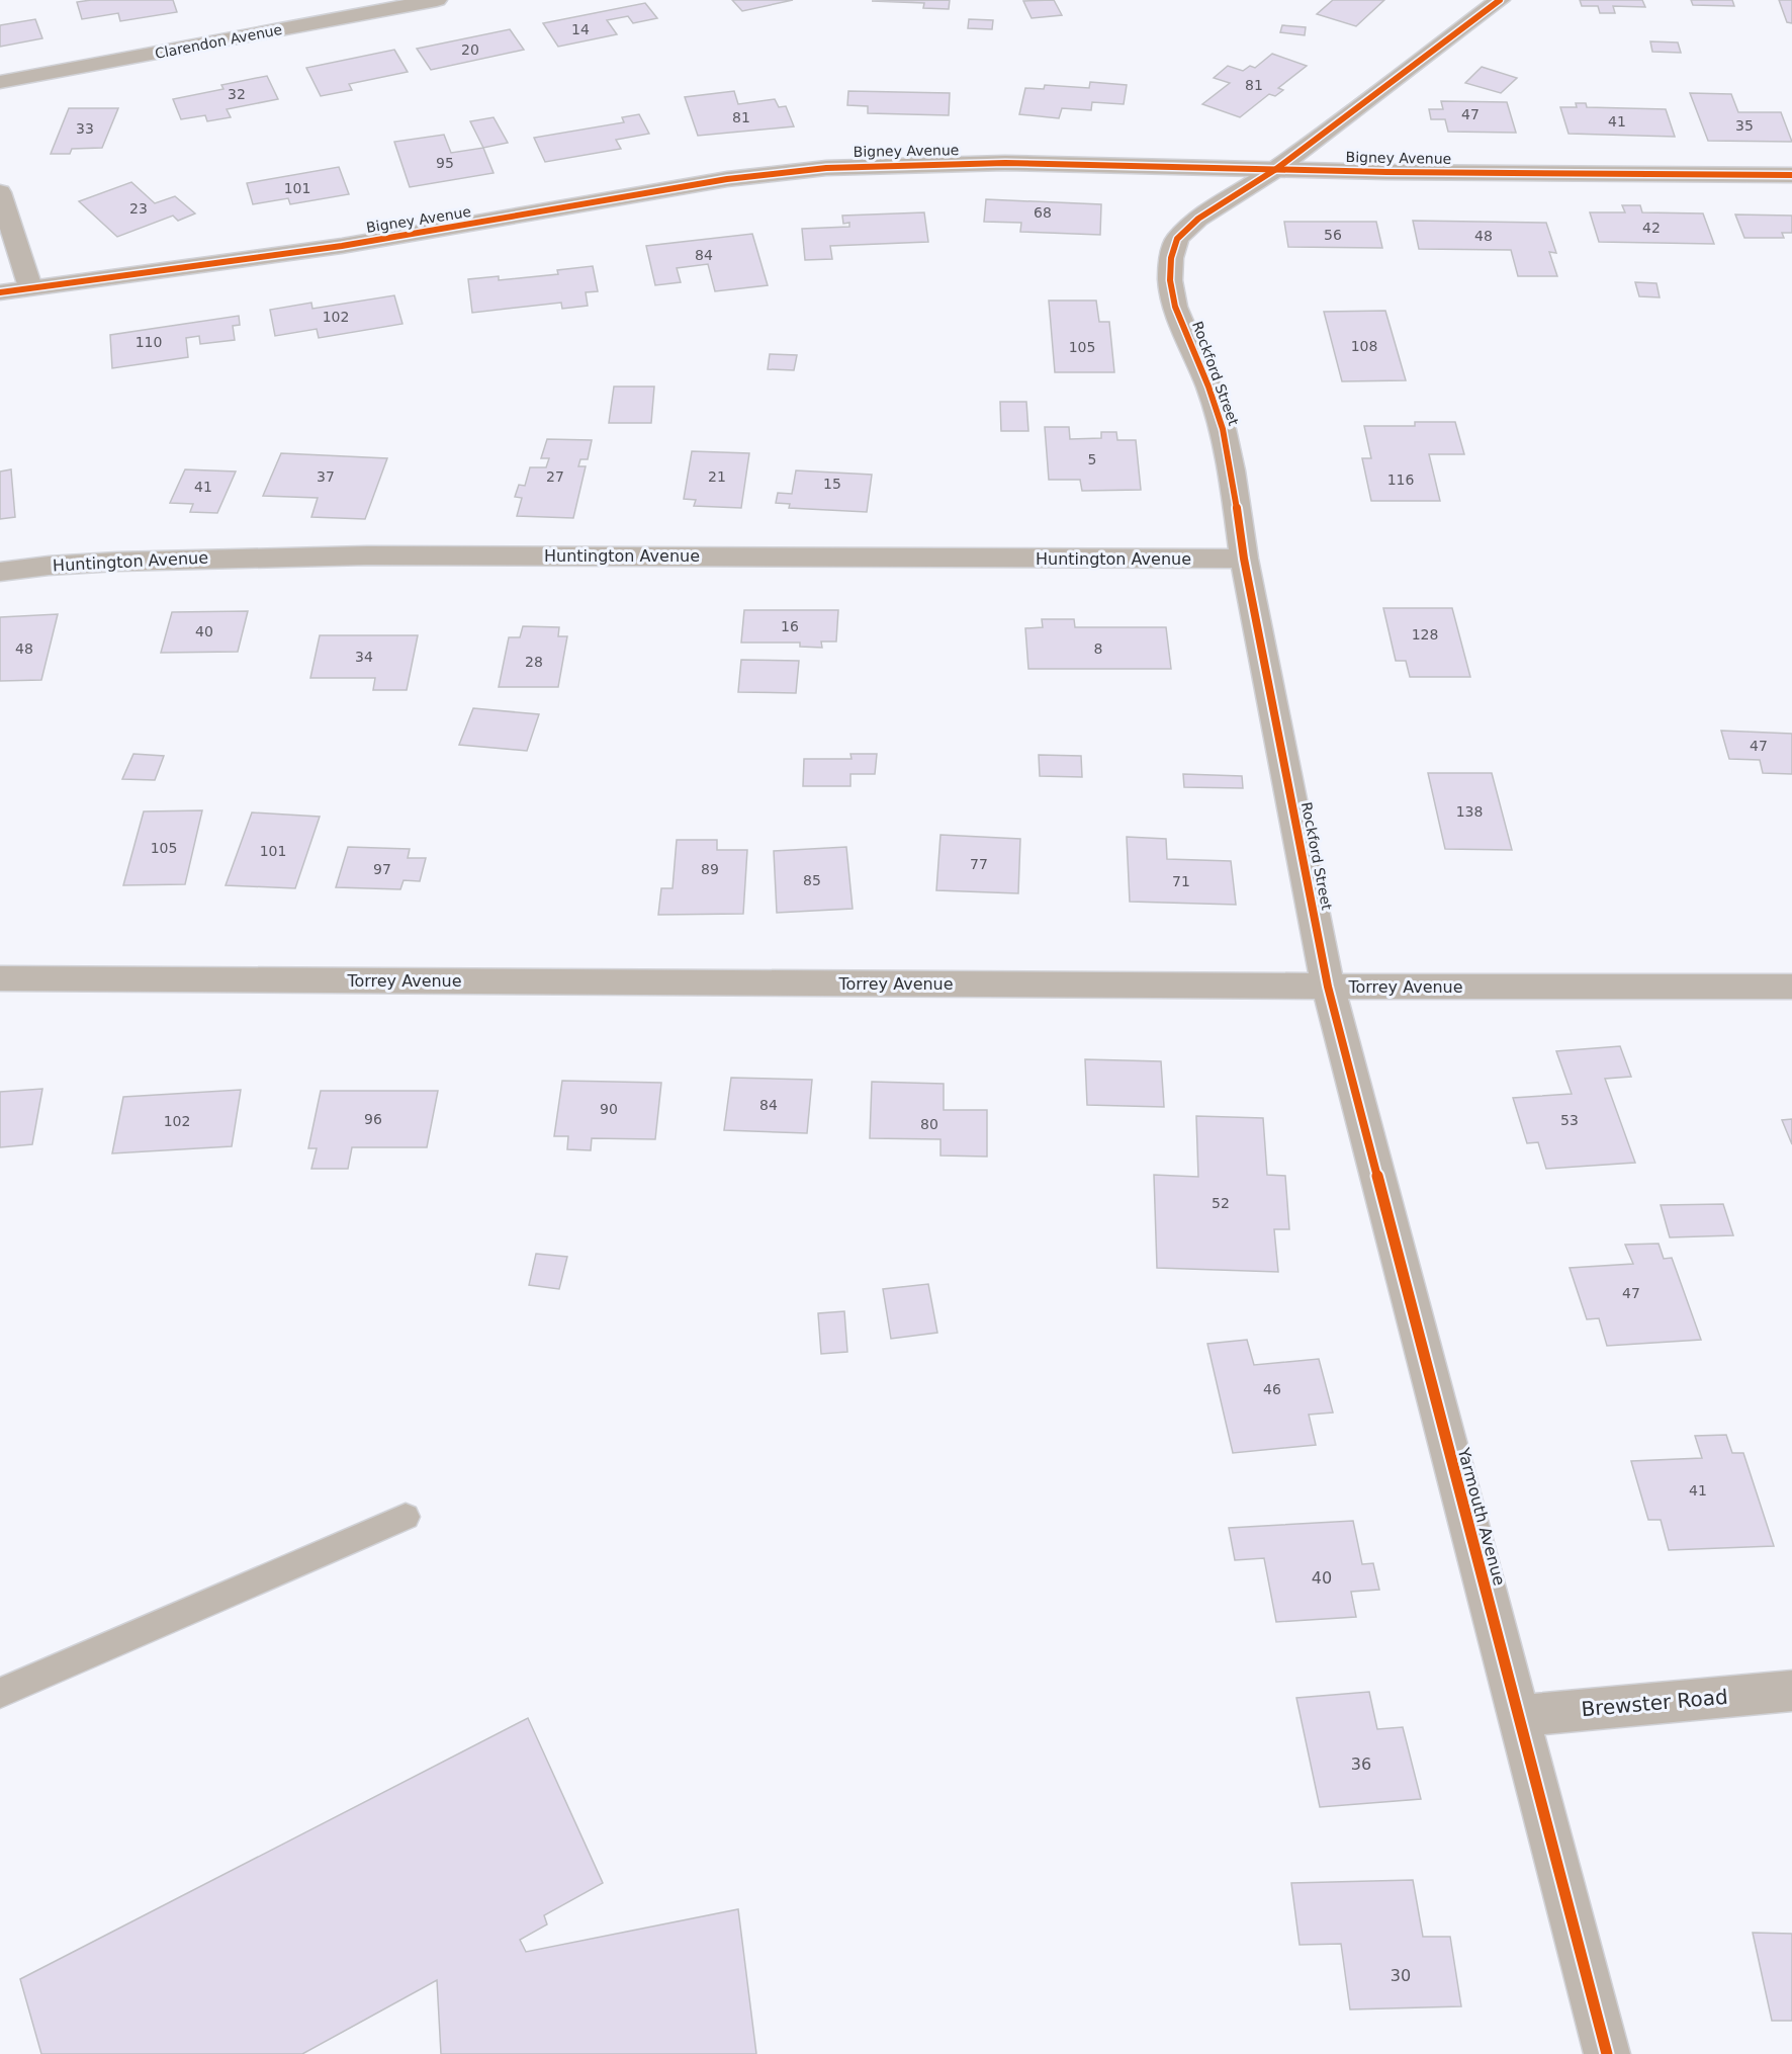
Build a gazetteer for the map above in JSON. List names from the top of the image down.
{
  "streets": {
    "street": [
      "Clarendon Avenue",
      "Bigney Avenue",
      "Rockford Street",
      "Huntington Avenue",
      "Torrey Avenue",
      "Yarmouth Avenue",
      "Brewster Road"
    ]
  },
  "crossings": [
    ["Bigney Avenue", "Rockford Street"],
    ["Rockford Street", "Huntington Avenue"],
    ["Rockford Street", "Torrey Avenue"],
    ["Rockford Street", "Yarmouth Avenue"],
    ["Torrey Avenue", "Yarmouth Avenue"],
    ["Yarmouth Avenue", "Brewster Road"]
  ],
  "house_numbers": [
    "14",
    "20",
    "81",
    "32",
    "47",
    "81",
    "41",
    "35",
    "33",
    "95",
    "101",
    "23",
    "68",
    "42",
    "56",
    "48",
    "84",
    "102",
    "110",
    "108",
    "105",
    "5",
    "37",
    "27",
    "21",
    "116",
    "15",
    "41",
    "16",
    "40",
    "128",
    "48",
    "8",
    "34",
    "28",
    "47",
    "138",
    "105",
    "101",
    "77",
    "97",
    "89",
    "85",
    "71",
    "84",
    "90",
    "96",
    "53",
    "102",
    "80",
    "52",
    "47",
    "46",
    "41",
    "40",
    "36",
    "30"
  ]
}
